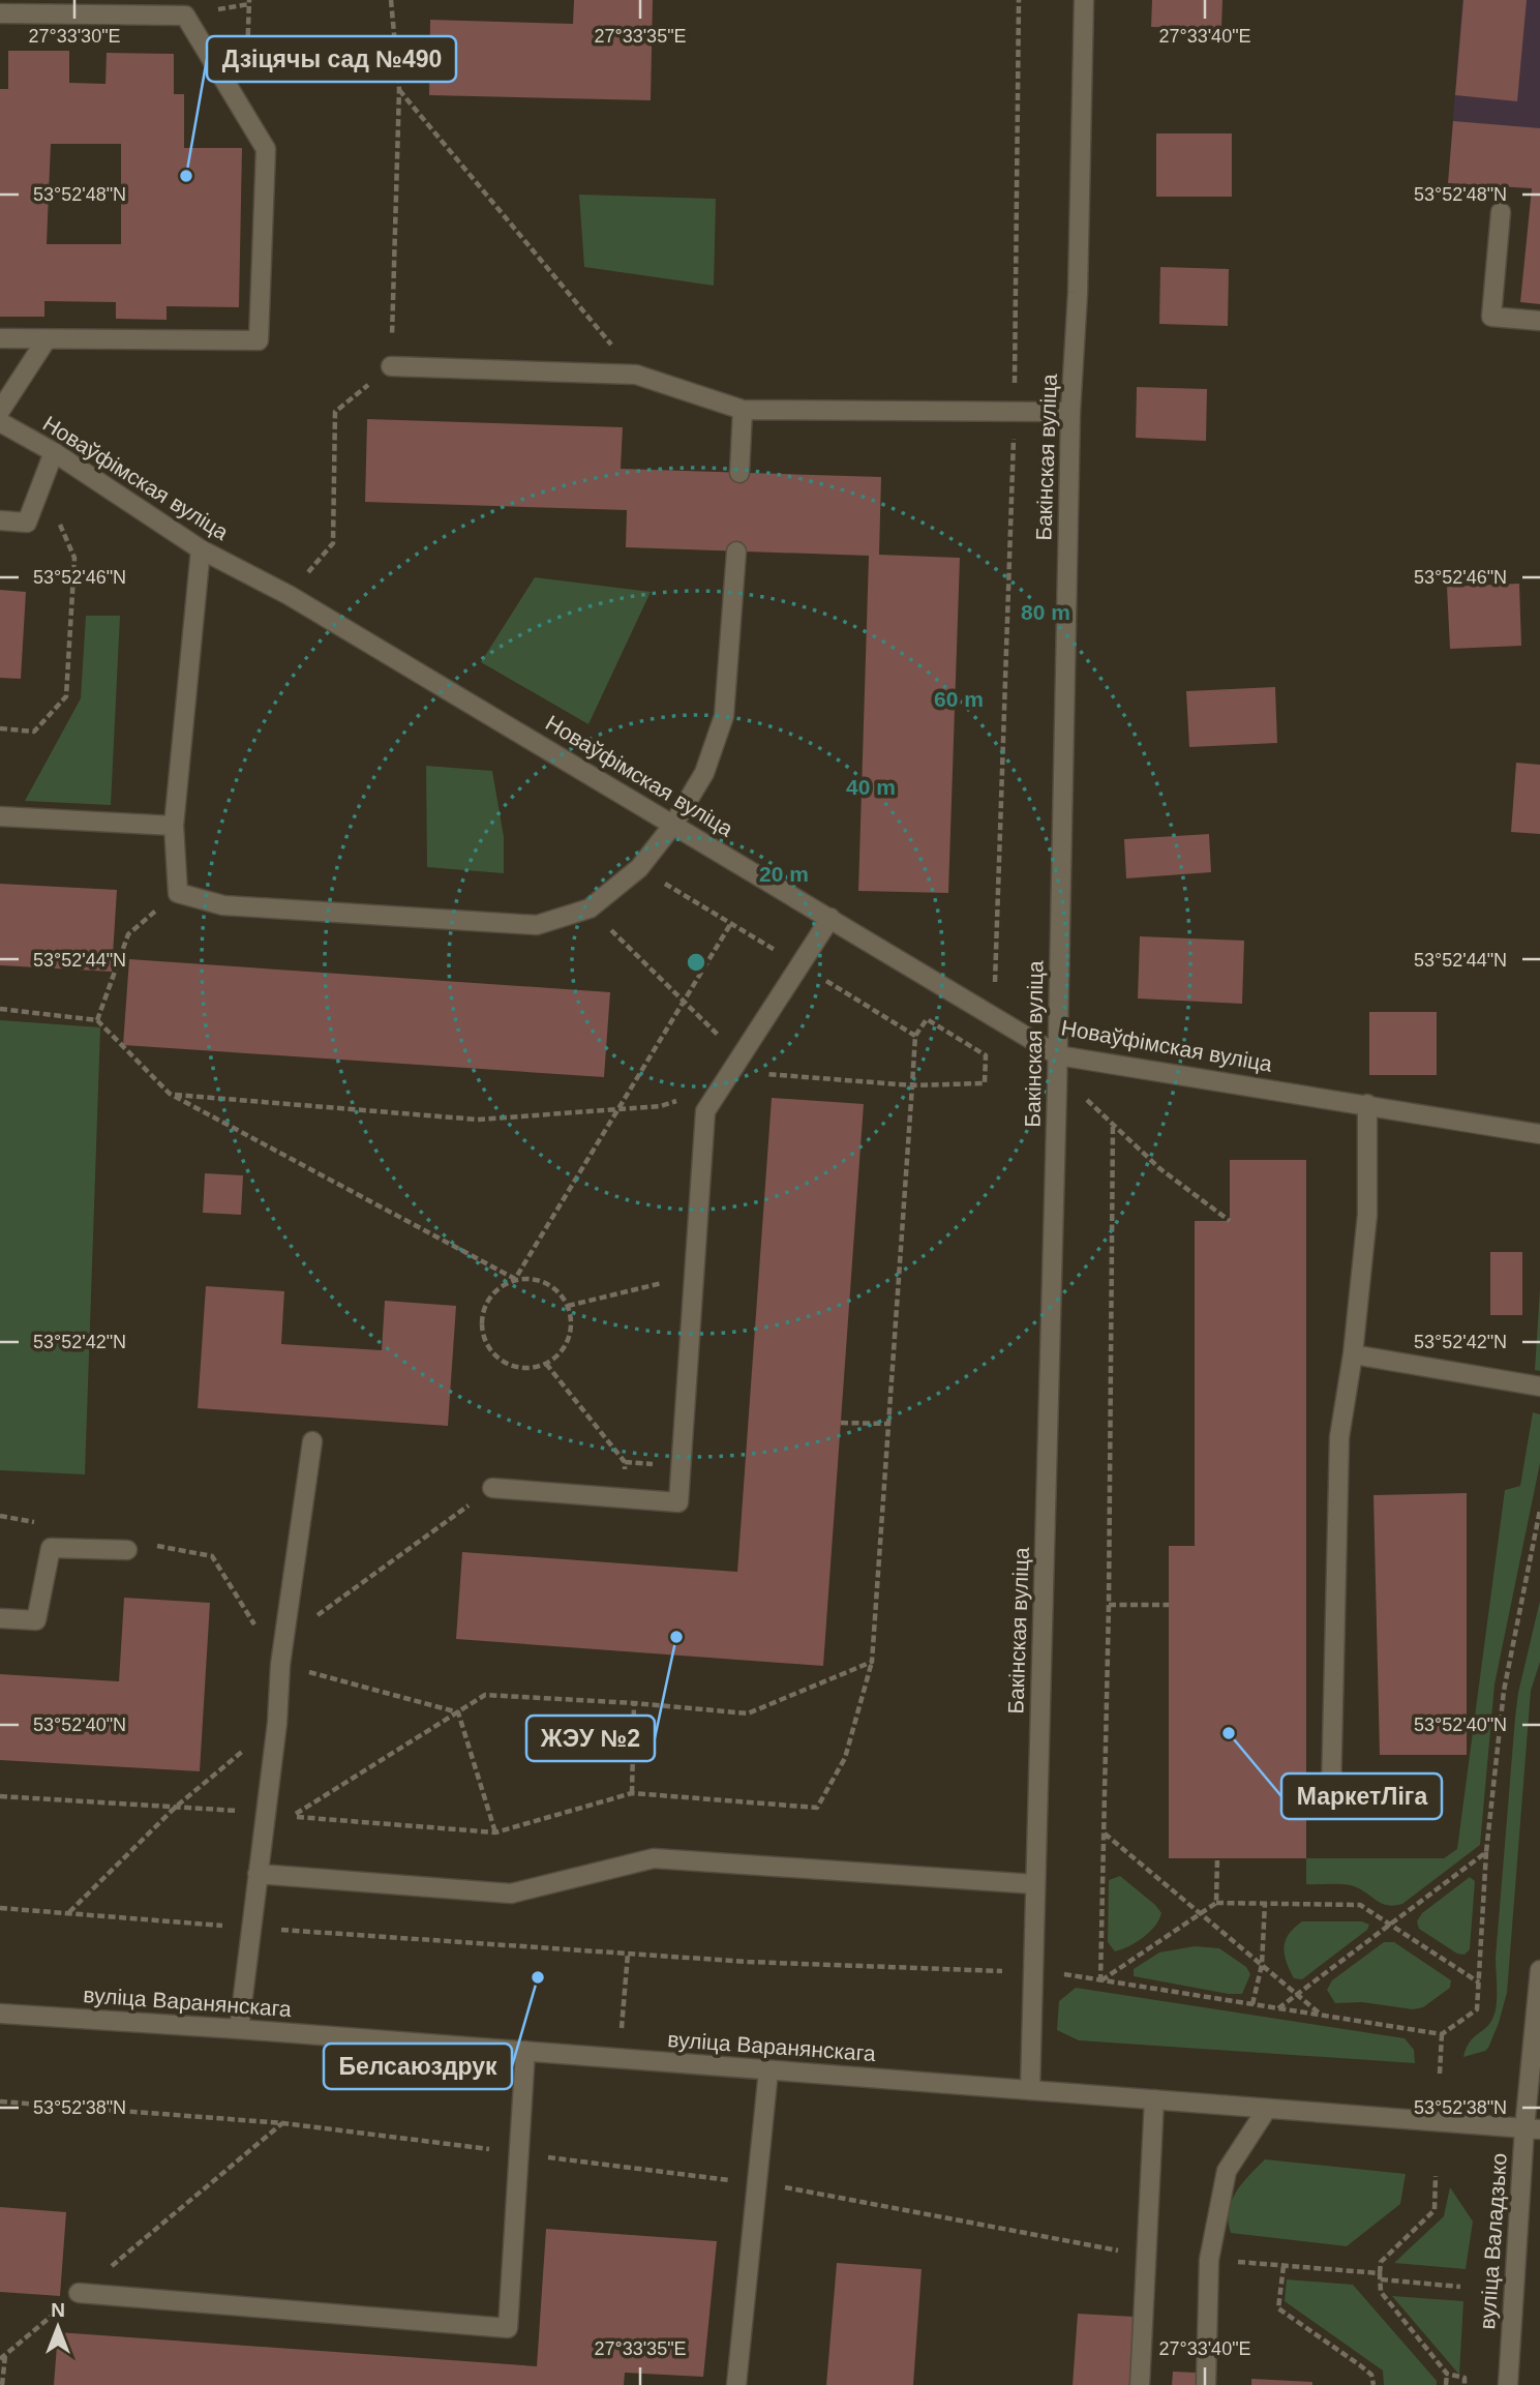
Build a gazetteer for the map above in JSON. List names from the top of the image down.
{
  "streets": {
    "street": [
      "Бакінская вуліца",
      "Новаўфімская вуліца",
      "вуліца Варанянскага",
      "вуліца Валадзько"
    ]
  },
  "crossings": [
    ["Бакінская вуліца", "Новаўфімская вуліца"],
    ["Бакінская вуліца", "вуліца Варанянскага"],
    ["вуліца Варанянскага", "вуліца Валадзько"]
  ],
  "places": [
    "Дзіцячы сад №490",
    "ЖЭУ №2",
    "МаркетЛіга",
    "Белсаюздрук"
  ],
  "north": "top",
  "coordinates": [
    "27°33'30\"E",
    "27°33'35\"E",
    "27°33'40\"E",
    "53°52'48\"N",
    "53°52'46\"N",
    "53°52'44\"N",
    "53°52'42\"N",
    "53°52'40\"N",
    "53°52'38\"N"
  ],
  "rings": [
    "80 m",
    "60 m",
    "40 m",
    "20 m"
  ]
}
